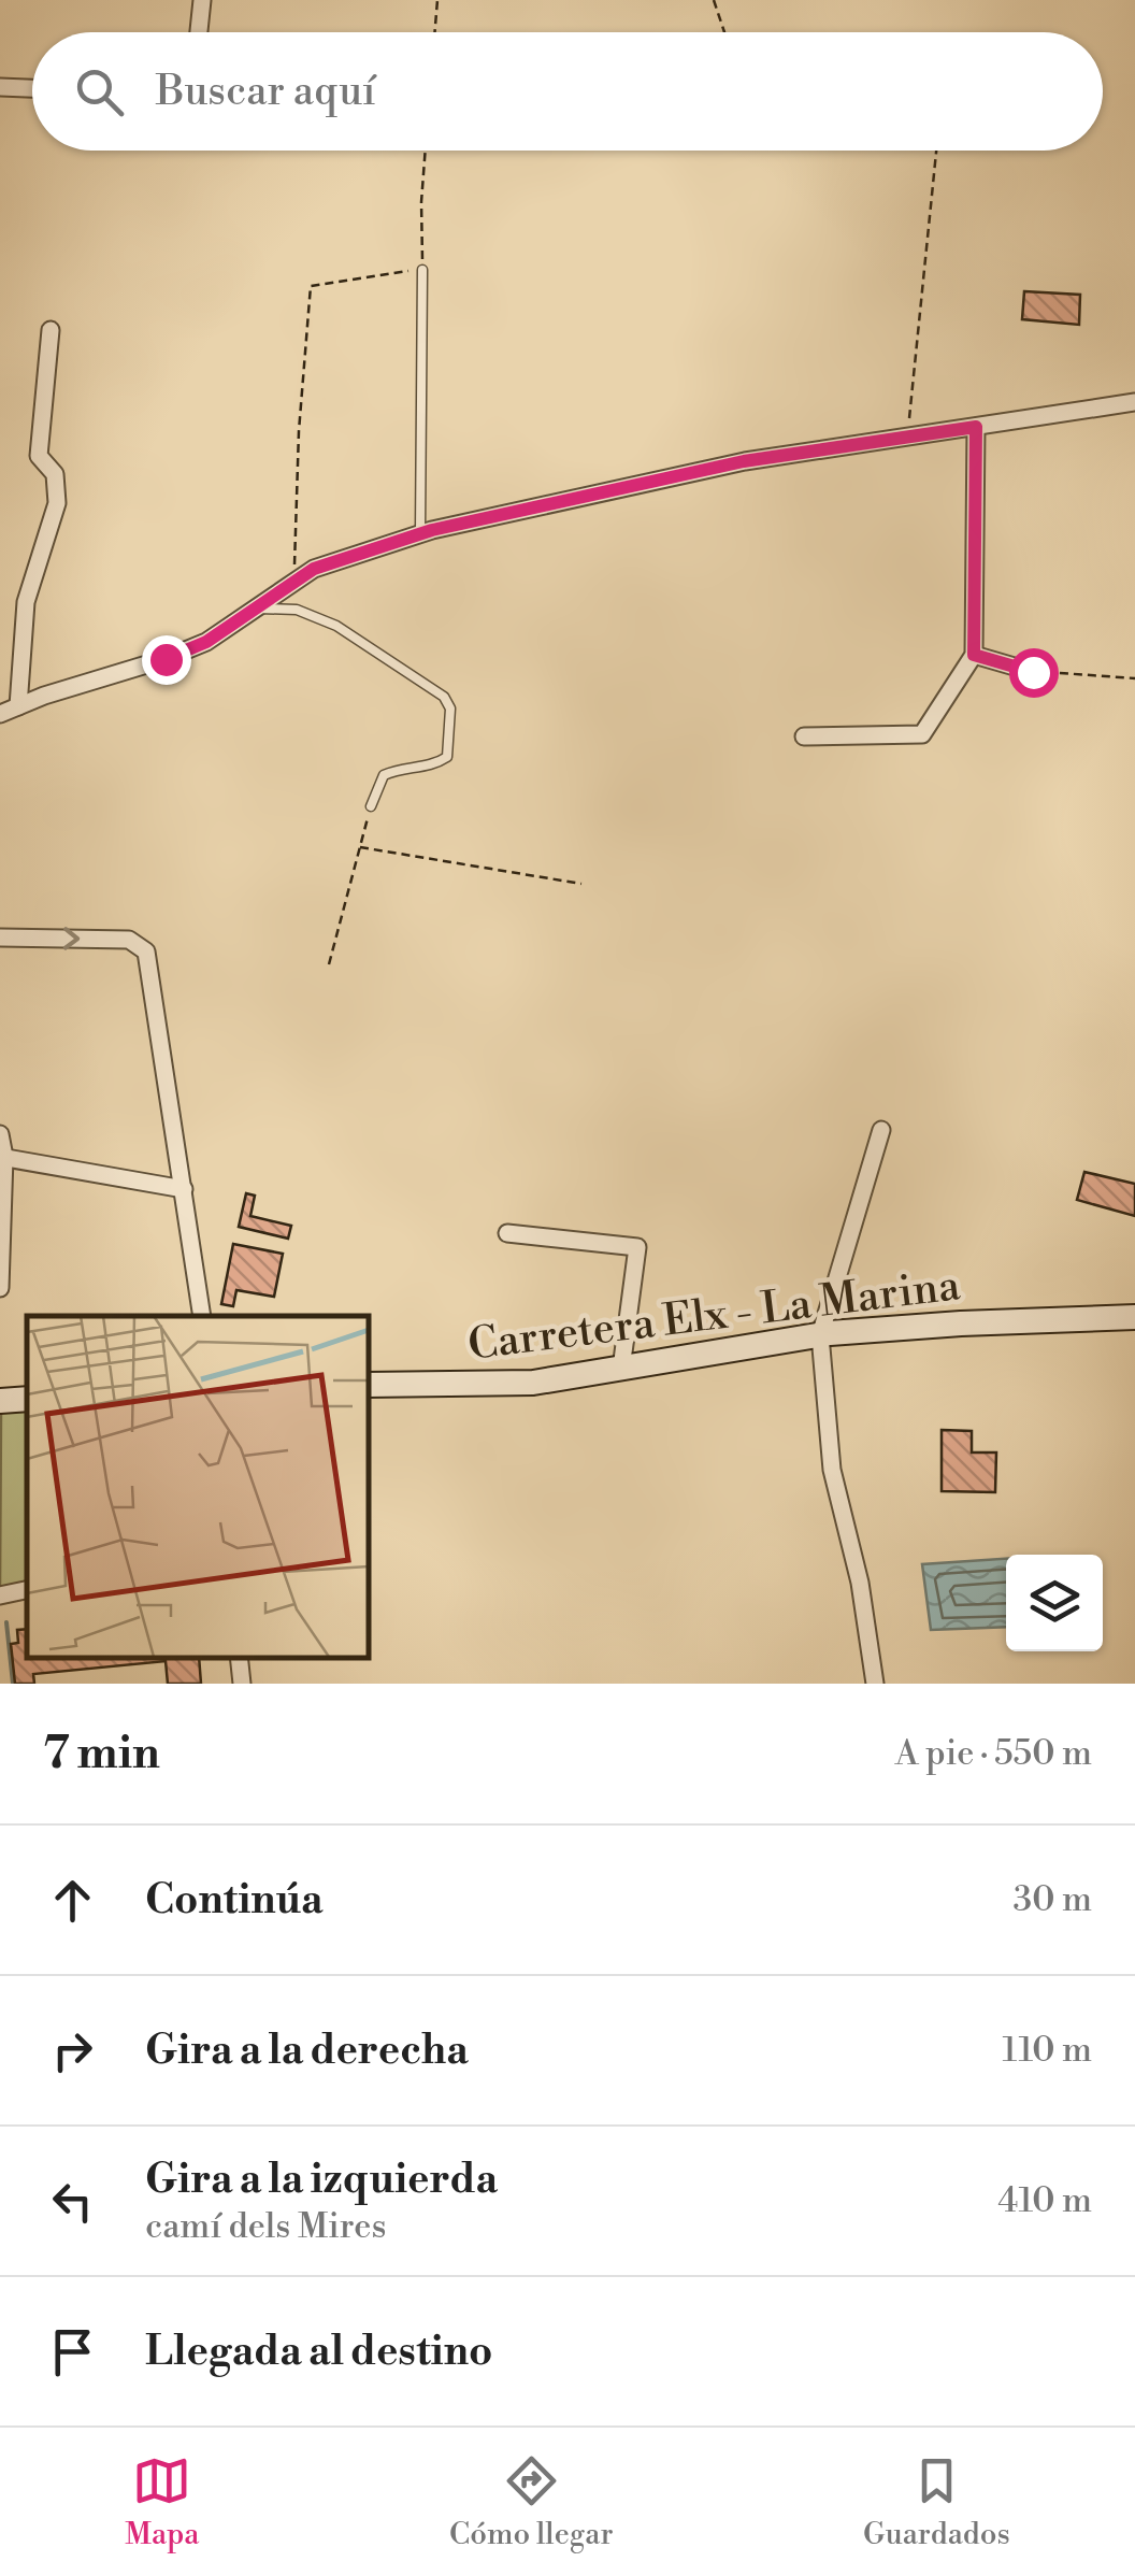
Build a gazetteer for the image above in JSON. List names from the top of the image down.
{
  "streets": {
    "main road": ["Carretera Elx - La Marina"]
  },
  "page": {
    "search": "Buscar aquí",
    "heading": ["7 min", "A pie · 550 m"],
    "list": [
      ["Continúa", "30 m"],
      ["Gira a la derecha", "110 m"],
      ["Gira a la izquierda", "camí dels Mires", "410 m"],
      "Llegada al destino"
    ],
    "nav": ["Mapa", "Cómo llegar", "Guardados"]
  }
}
